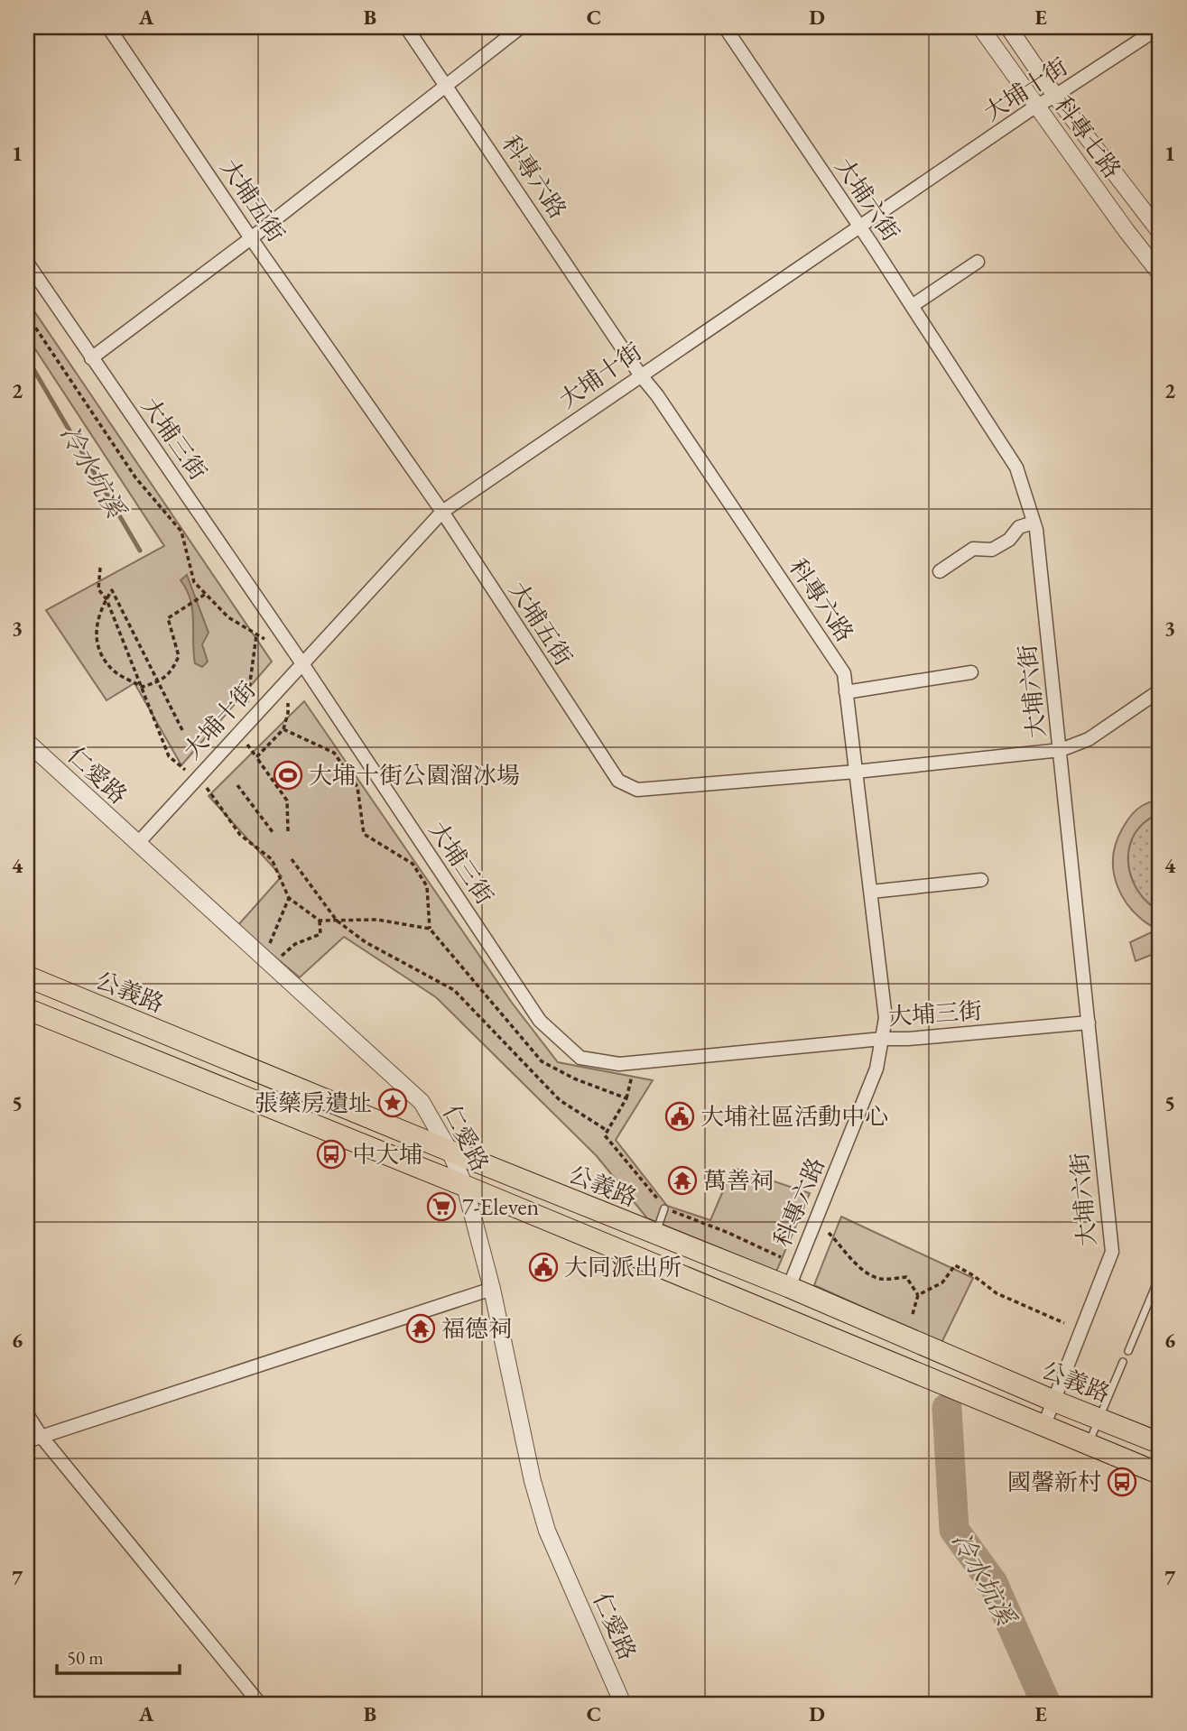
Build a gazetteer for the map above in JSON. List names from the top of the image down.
{
  "streets": {
    "main road": ["公義路"],
    "street": [
      "大埔十街",
      "科專七路",
      "科專六路",
      "大埔六街",
      "大埔五街",
      "大埔三街",
      "仁愛路"
    ]
  },
  "crossings": [
    ["大埔十街", "科專七路"],
    ["大埔十街", "科專六路"],
    ["大埔十街", "大埔六街"],
    ["大埔十街", "大埔五街"],
    ["大埔十街", "大埔三街"],
    ["大埔十街", "仁愛路"],
    ["科專六路", "大埔五街"],
    ["科專六路", "大埔三街"],
    ["科專六路", "公義路"],
    ["大埔六街", "大埔五街"],
    ["大埔六街", "大埔三街"],
    ["大埔六街", "公義路"],
    ["仁愛路", "公義路"]
  ],
  "water": ["冷水坑溪"],
  "places": {
    "sports": ["大埔十街公園溜冰場"],
    "place": ["張藥房遺址"],
    "public building": ["大埔社區活動中心", "大同派出所"],
    "bus stop": ["中大埔", "國馨新村"],
    "temple": ["萬善祠", "福德祠"],
    "supermarket": ["7-Eleven"]
  },
  "scale_bar": "50 m",
  "grid": {
    "columns": [
      "A",
      "B",
      "C",
      "D",
      "E"
    ],
    "rows": [
      "1",
      "2",
      "3",
      "4",
      "5",
      "6",
      "7"
    ]
  }
}
